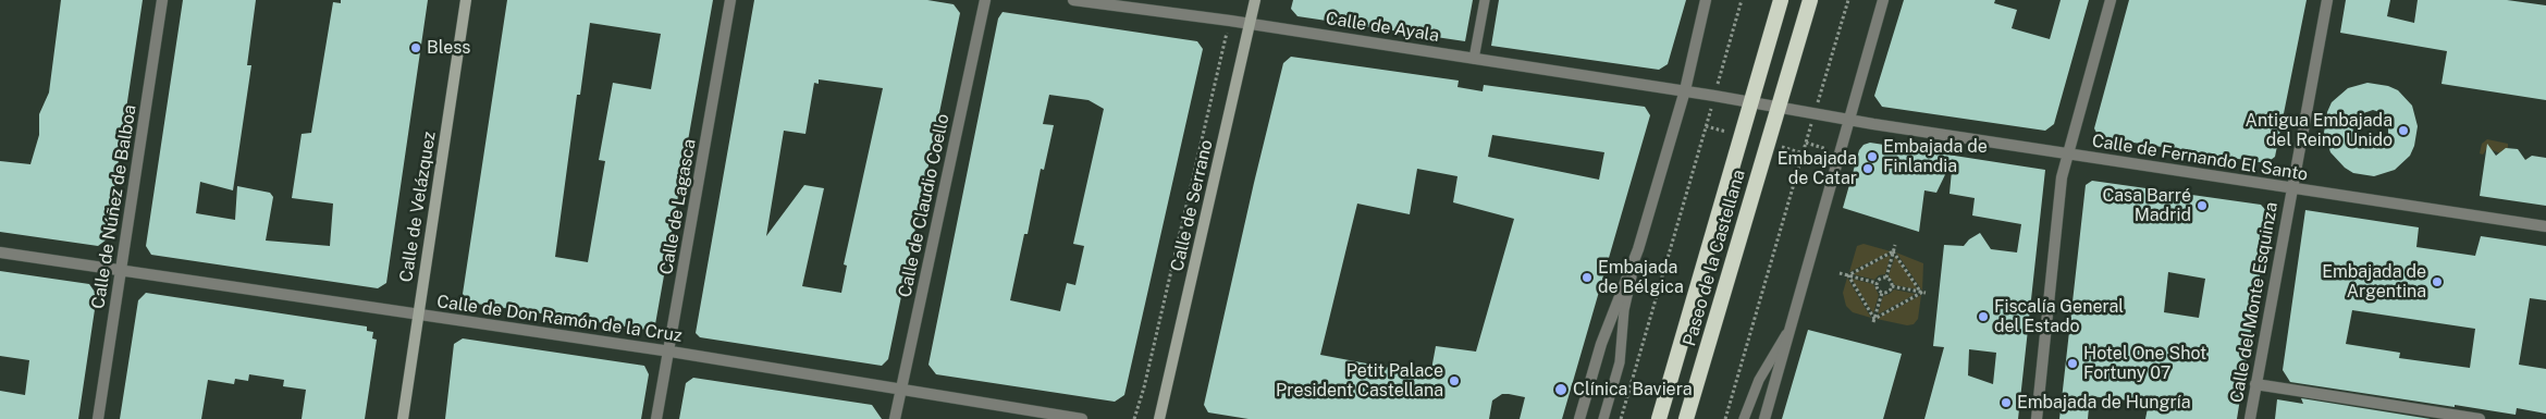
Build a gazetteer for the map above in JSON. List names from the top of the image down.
{
  "streets": {
    "highway": ["Paseo de la Castellana"],
    "main road": ["Calle de Serrano", "Calle de Velázquez"],
    "street": [
      "Calle de Ayala",
      "Calle de Fernando El Santo",
      "Calle de Claudio Coello",
      "Calle de Núñez de Balboa",
      "Calle de Lagasca",
      "Calle del Monte Esquinza",
      "Calle de Don Ramón de la Cruz"
    ]
  },
  "crossings": [
    ["Calle de Ayala", "Calle de Serrano"],
    ["Calle de Fernando El Santo", "Calle del Monte Esquinza"],
    ["Calle de Claudio Coello", "Calle de Don Ramón de la Cruz"],
    ["Calle de Núñez de Balboa", "Calle de Don Ramón de la Cruz"],
    ["Calle de Velázquez", "Calle de Don Ramón de la Cruz"],
    ["Calle de Lagasca", "Calle de Don Ramón de la Cruz"]
  ],
  "places": [
    "Bless",
    "Antigua Embajada del Reino Unido",
    "Embajada de Finlandia",
    "Embajada de Catar",
    "Casa Barré Madrid",
    "Embajada de Bélgica",
    "Embajada de Argentina",
    "Fiscalía General del Estado",
    "Hotel One Shot Fortuny 07",
    "Petit Palace President Castellana",
    "Clínica Baviera",
    "Embajada de Hungría"
  ]
}
